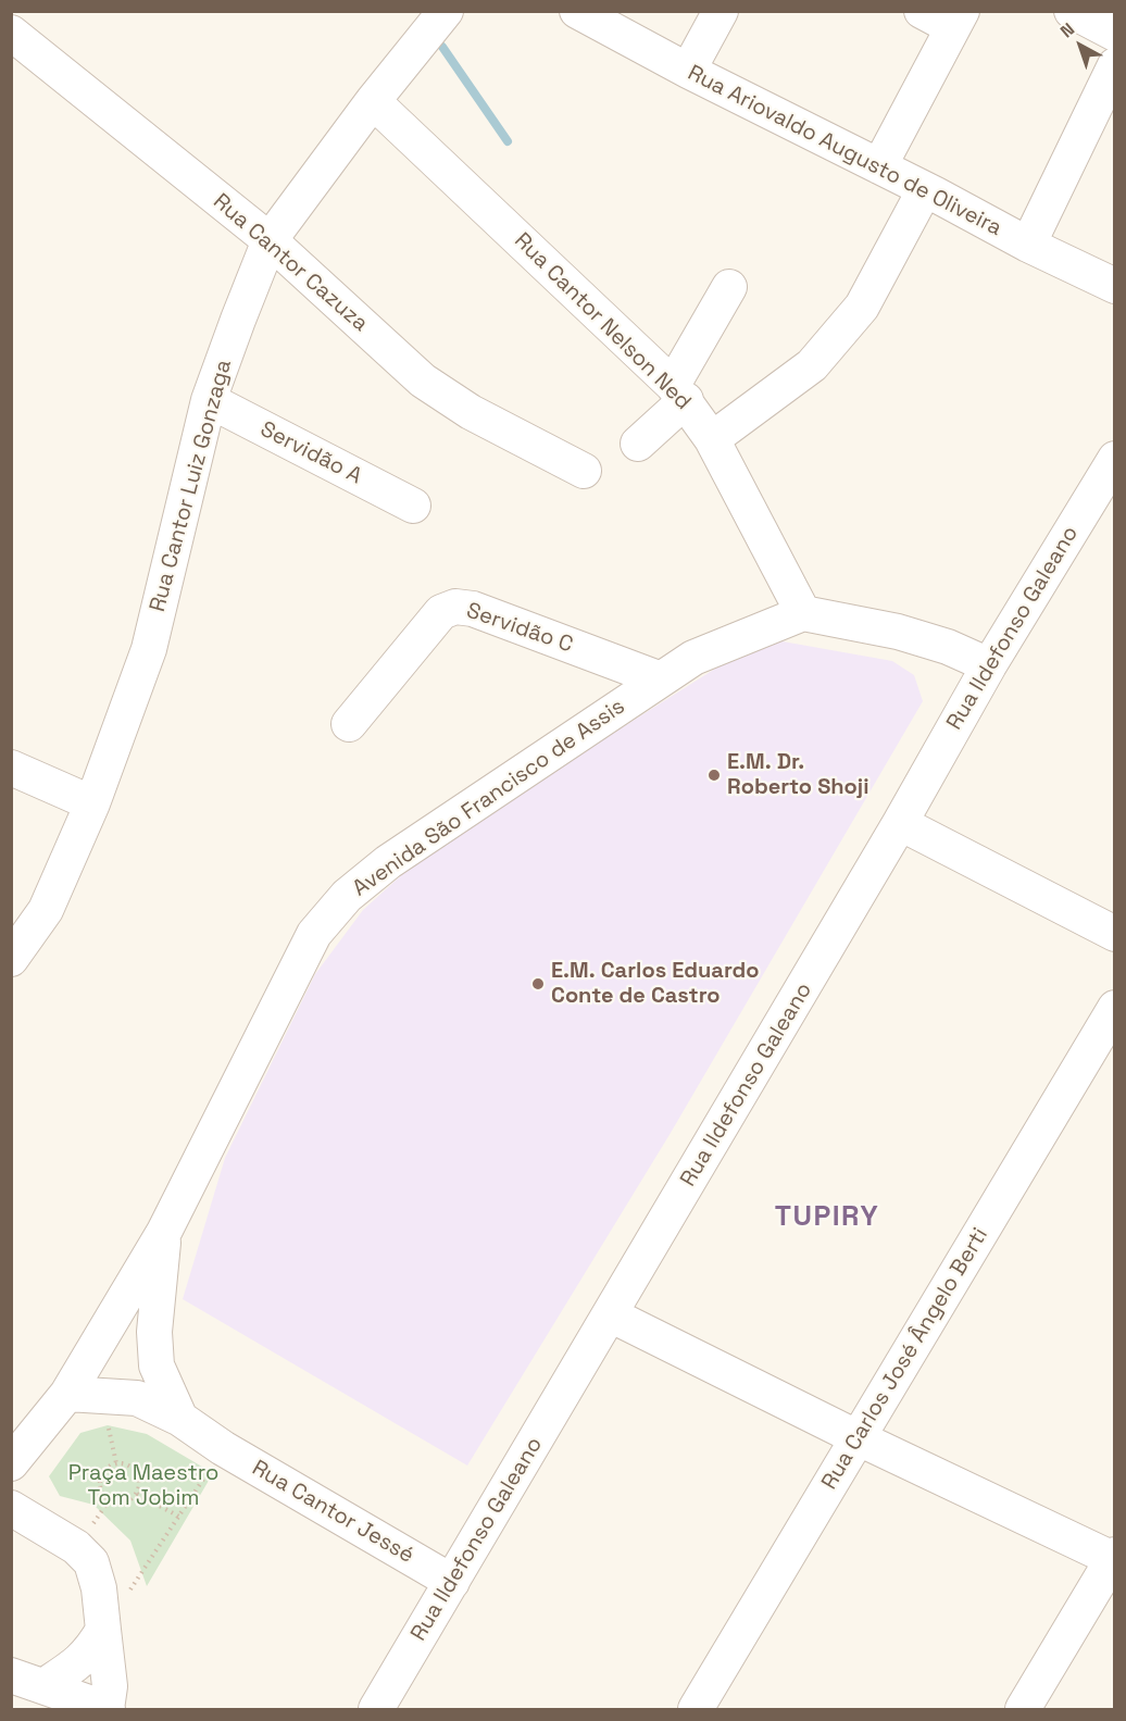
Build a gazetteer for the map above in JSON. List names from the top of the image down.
{
  "streets": {
    "street": [
      "Rua Ariovaldo Augusto de Oliveira",
      "Rua Cantor Cazuza",
      "Rua Cantor Nelson Ned",
      "Servidão A",
      "Rua Cantor Luiz Gonzaga",
      "Servidão C",
      "Rua Ildefonso Galeano",
      "Avenida São Francisco de Assis",
      "Rua Carlos José Ângelo Berti",
      "Rua Cantor Jessé"
    ]
  },
  "crossings": [
    ["Rua Cantor Cazuza", "Rua Cantor Luiz Gonzaga"],
    ["Rua Cantor Nelson Ned", "Rua Cantor Luiz Gonzaga"],
    ["Rua Cantor Nelson Ned", "Avenida São Francisco de Assis"],
    ["Servidão A", "Rua Cantor Luiz Gonzaga"],
    ["Servidão C", "Avenida São Francisco de Assis"],
    ["Rua Ildefonso Galeano", "Rua Cantor Jessé"],
    ["Avenida São Francisco de Assis", "Rua Cantor Jessé"]
  ],
  "districts": ["TUPIRY"],
  "parks": ["Praça Maestro Tom Jobim"],
  "places": ["E.M. Dr. Roberto Shoji", "E.M. Carlos Eduardo Conte de Castro"],
  "north": "top left"
}
